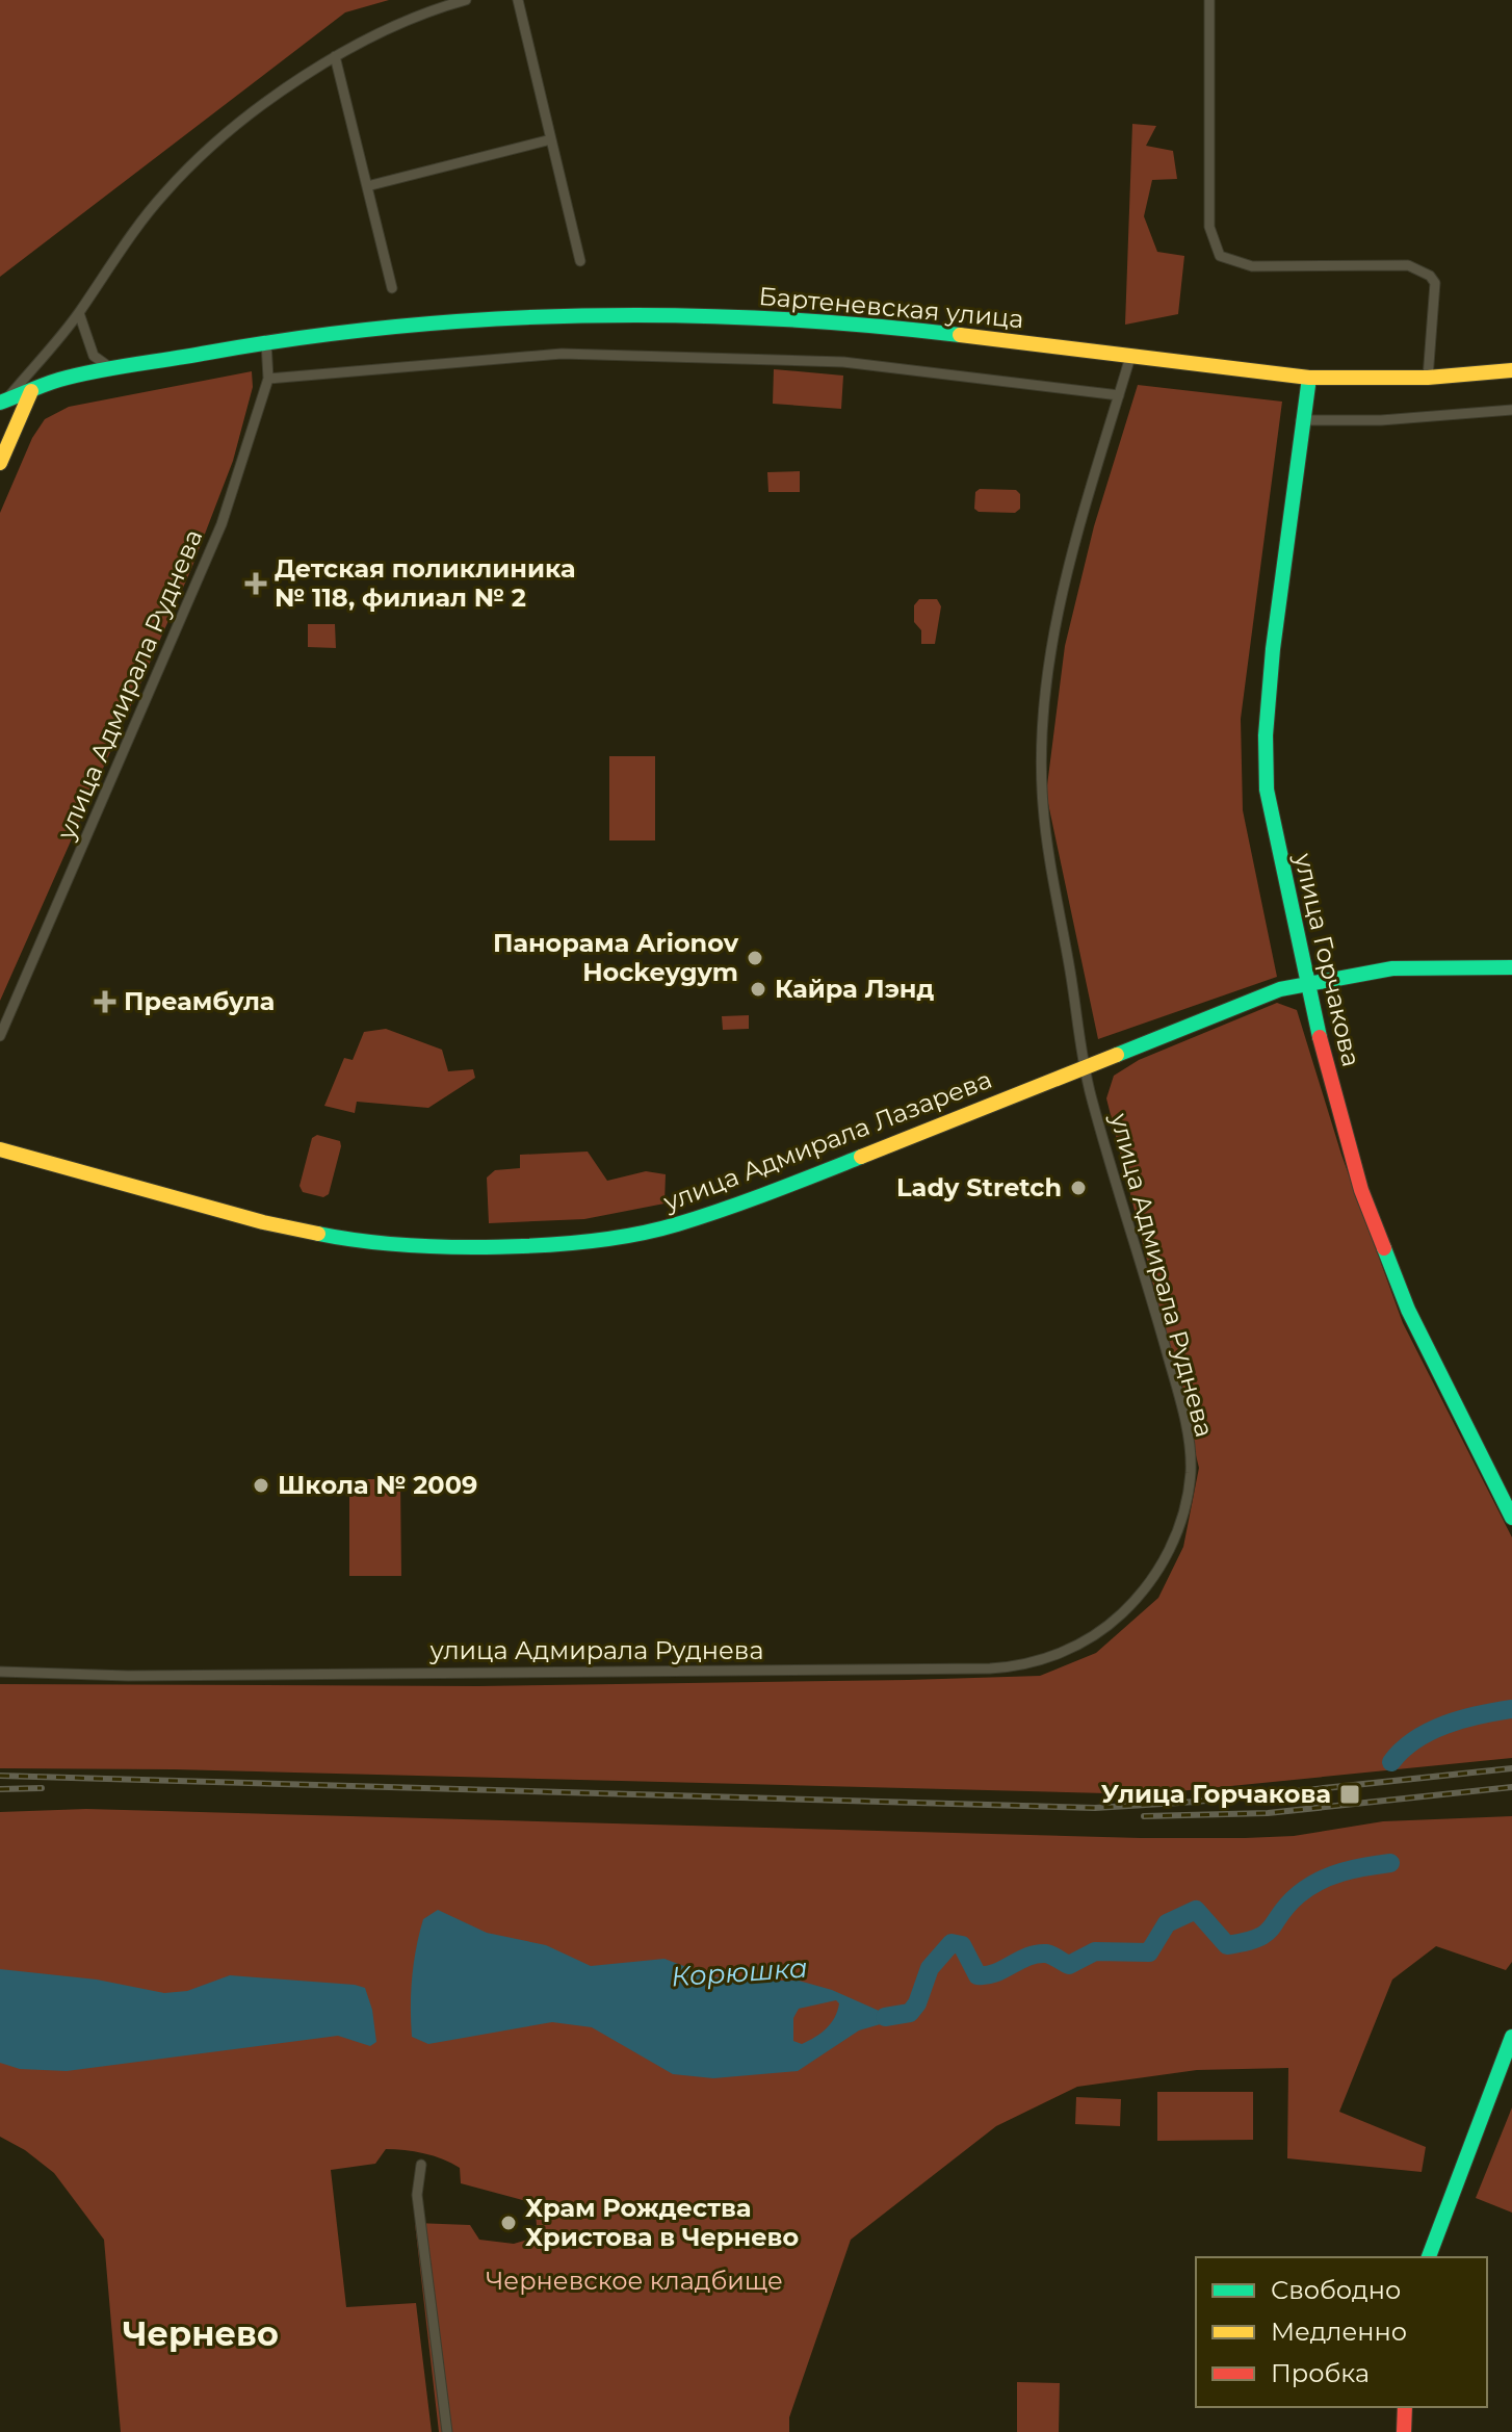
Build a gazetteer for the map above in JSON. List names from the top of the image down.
{
  "streets": {
    "street": [
      "Бартеневская улица",
      "улица Адмирала Руднева",
      "улица Горчакова",
      "улица Адмирала Лазарева"
    ]
  },
  "crossings": [
    ["Бартеневская улица", "улица Адмирала Руднева"],
    ["Бартеневская улица", "улица Горчакова"],
    ["улица Адмирала Руднева", "улица Адмирала Лазарева"],
    ["улица Горчакова", "улица Адмирала Лазарева"]
  ],
  "districts": ["Чернево"],
  "water": ["Корюшка"],
  "parks": ["Черневское кладбище"],
  "places": {
    "health": ["Детская поликлиника № 118, филиал № 2", "Преамбула"],
    "other": [
      "Панорама Arionov Hockeygym",
      "Кайра Лэнд",
      "Lady Stretch",
      "Школа № 2009",
      "Храм Рождества Христова в Чернево"
    ],
    "transit": ["Улица Горчакова"]
  },
  "legend": ["Свободно", "Медленно", "Пробка"]
}
